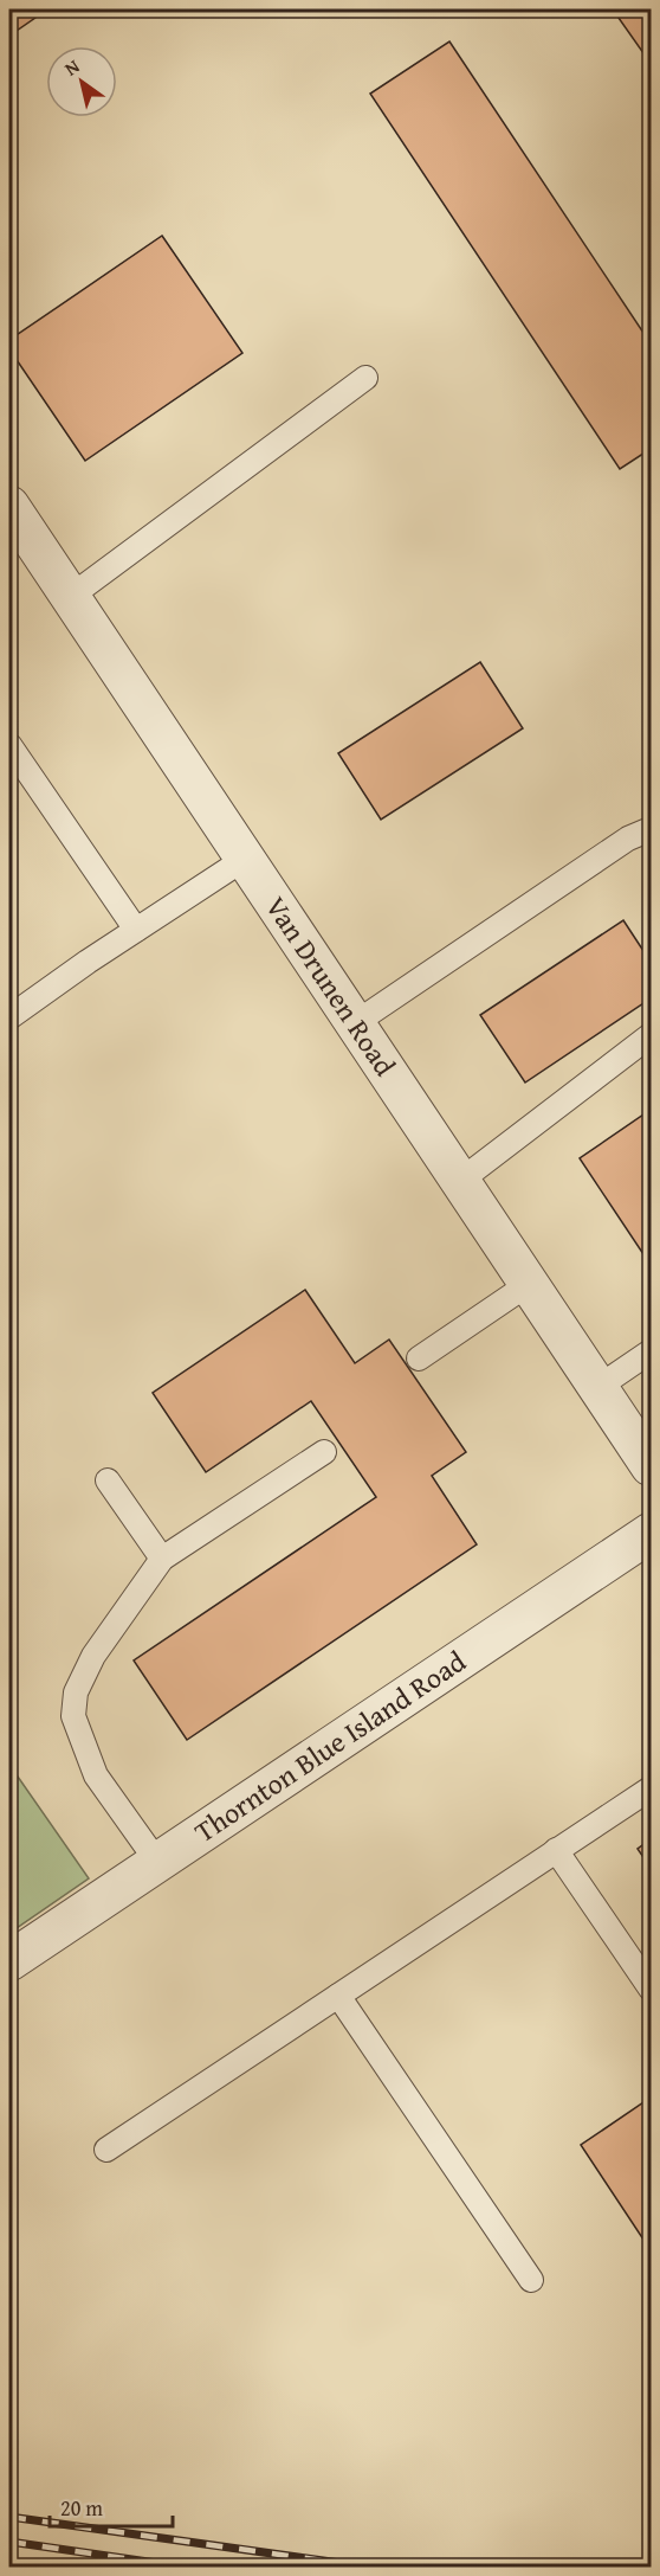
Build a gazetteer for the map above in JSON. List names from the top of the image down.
{
  "streets": {
    "street": ["Van Drunen Road", "Thornton Blue Island Road"]
  },
  "scale_bar": "20 m",
  "north": "top left"
}
